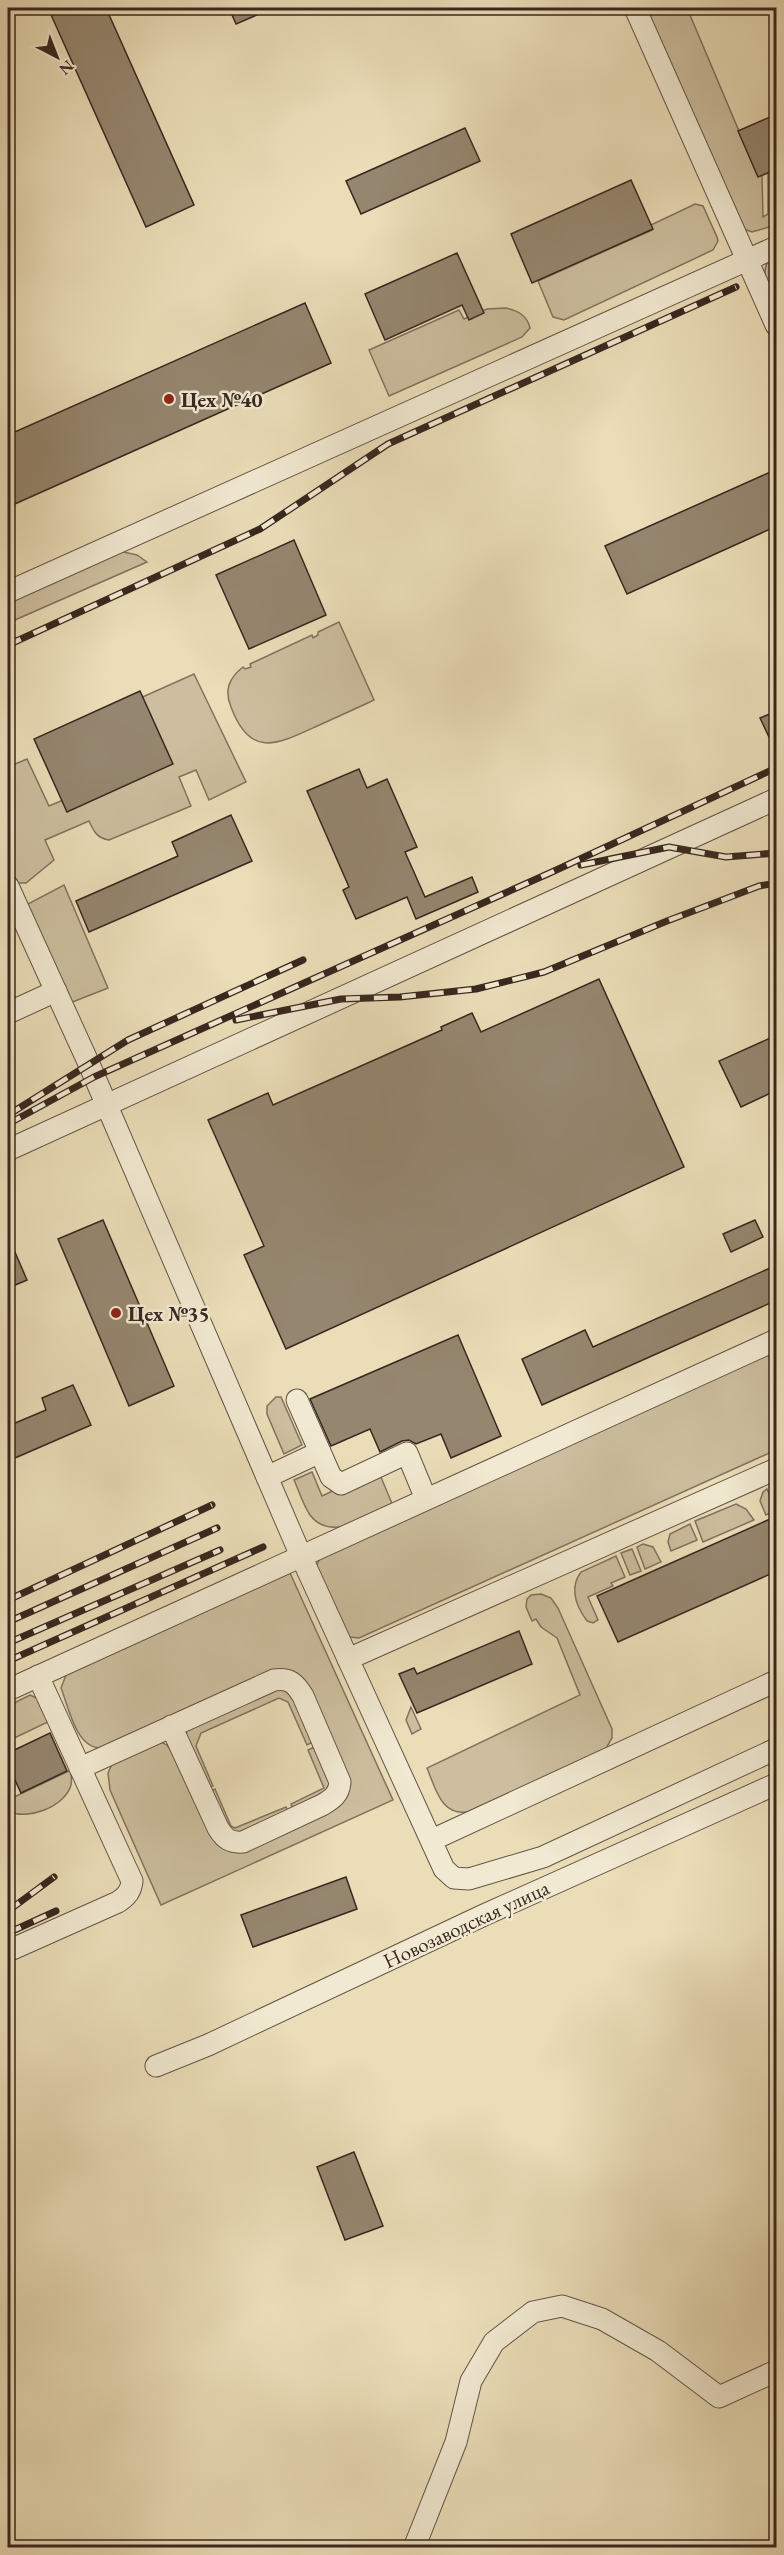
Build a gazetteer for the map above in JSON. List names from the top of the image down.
{
  "streets": {
    "street": ["Новозаводская улица"]
  },
  "places": ["Цех №40", "Цех №35"],
  "north": "bottom right"
}
